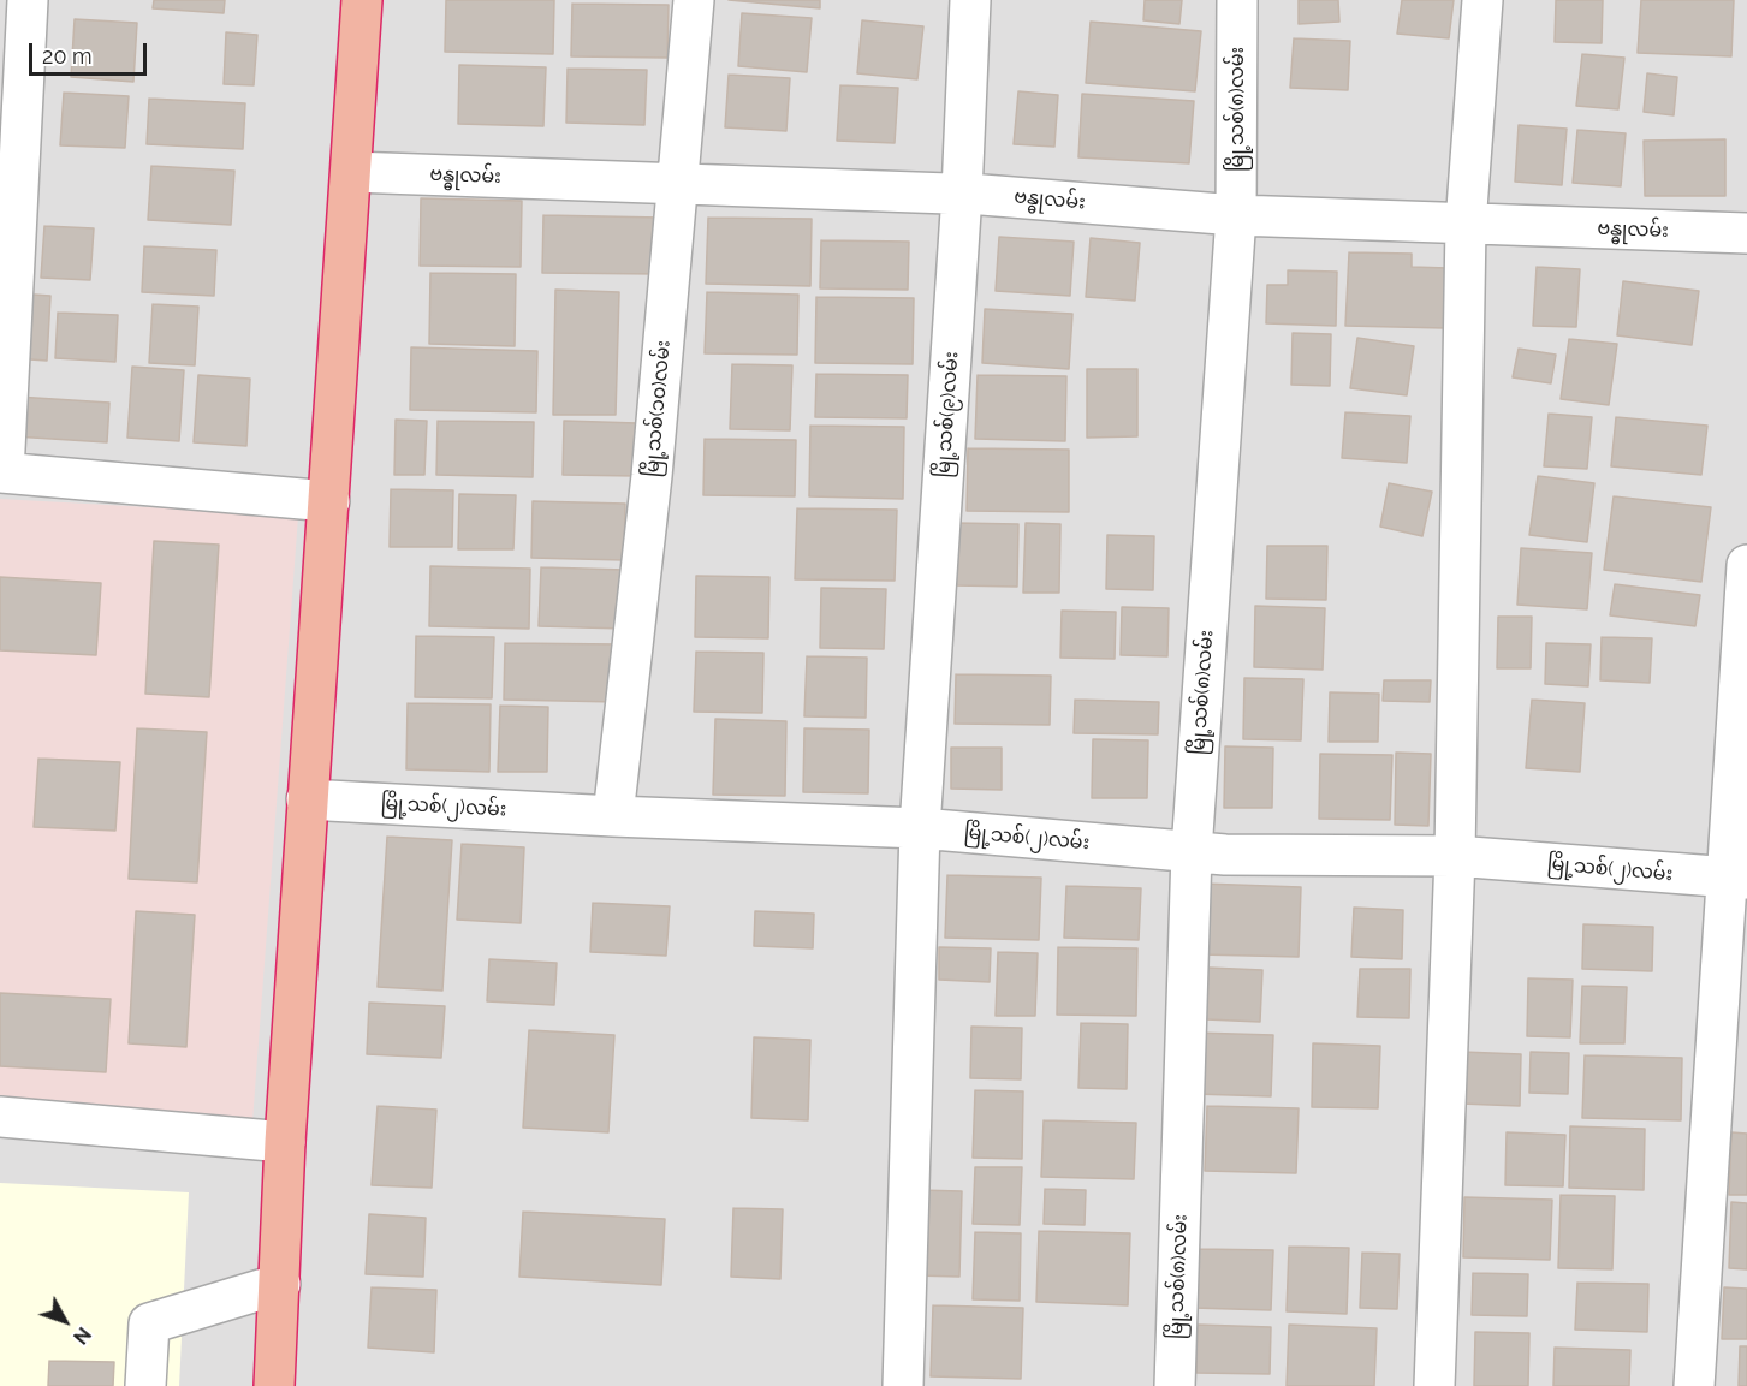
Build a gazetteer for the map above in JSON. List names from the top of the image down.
{
  "streets": {
    "street": [
      "မြို့သစ်(၈)လမ်း",
      "ဗန္ဓုလမ်း",
      "မြို့သစ်(၁၀)လမ်း",
      "မြို့သစ်(၉)လမ်း",
      "မြို့သစ်(၂)လမ်း"
    ]
  },
  "crossings": [
    ["မြို့သစ်(၈)လမ်း", "ဗန္ဓုလမ်း"],
    ["မြို့သစ်(၈)လမ်း", "မြို့သစ်(၂)လမ်း"],
    ["ဗန္ဓုလမ်း", "မြို့သစ်(၁၀)လမ်း"],
    ["ဗန္ဓုလမ်း", "မြို့သစ်(၉)လမ်း"],
    ["မြို့သစ်(၁၀)လမ်း", "မြို့သစ်(၂)လမ်း"],
    ["မြို့သစ်(၉)လမ်း", "မြို့သစ်(၂)လမ်း"]
  ],
  "scale_bar": "20 m",
  "north": "bottom right"
}
